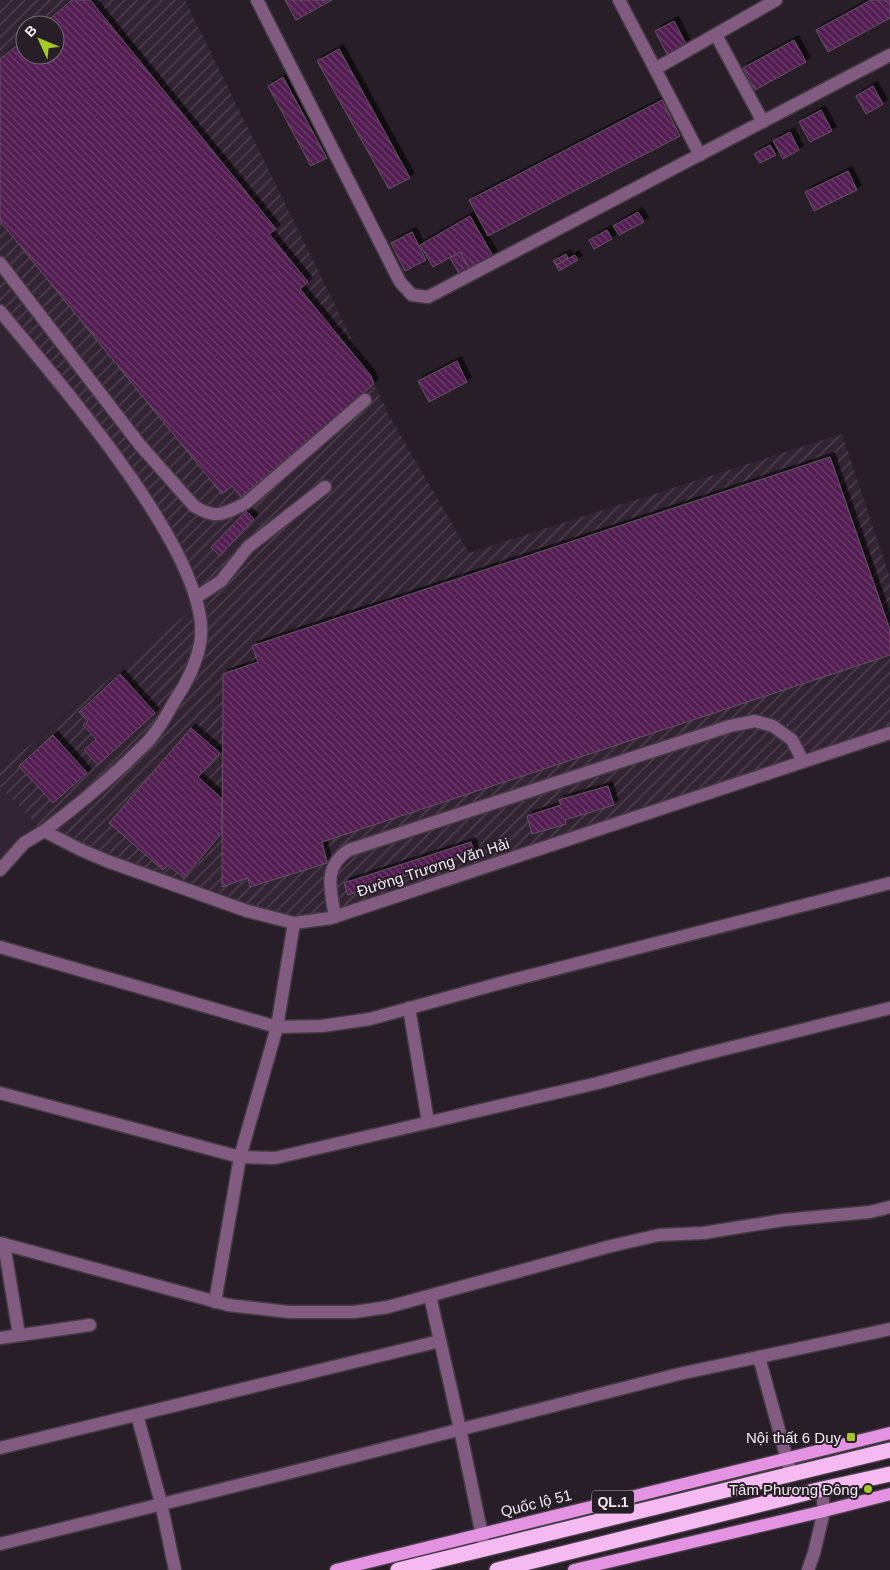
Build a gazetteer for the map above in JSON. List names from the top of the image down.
{
  "streets": {
    "highway": ["QL.1", "Quốc lộ 51"],
    "street": ["Đường Trương Văn Hải"]
  },
  "places": {
    "transit": ["Nội thất 6 Duy"],
    "other": ["Tâm Phương Đông"]
  },
  "north": "top left"
}
